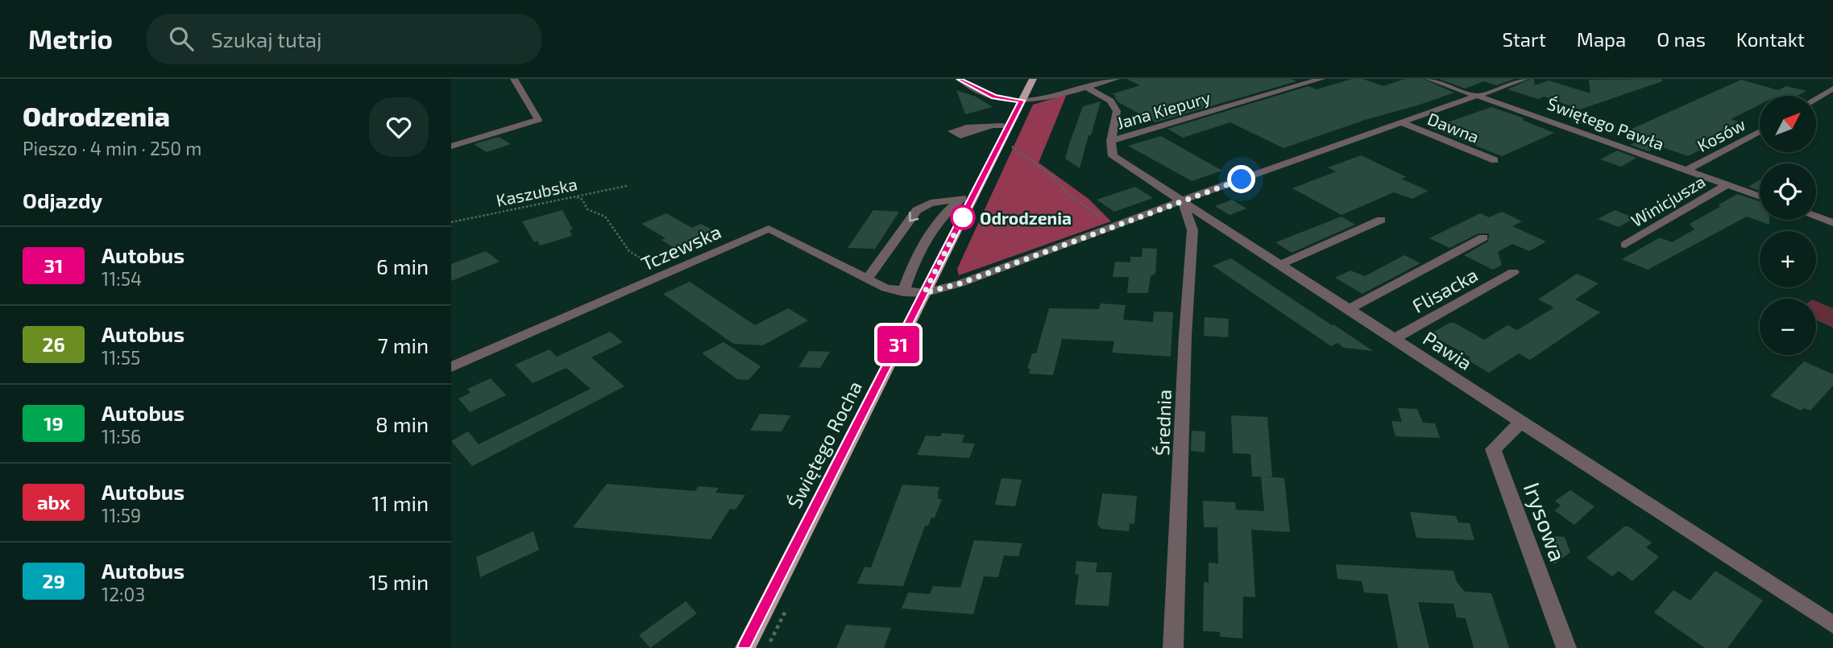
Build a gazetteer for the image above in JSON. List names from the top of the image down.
{
  "streets": {
    "main road": ["Świętego Rocha"],
    "street": [
      "Jana Kiepury",
      "Świętego Pawła",
      "Dawna",
      "Kosów",
      "Winicjusza",
      "Tczewska",
      "Flisacka",
      "Pawia",
      "Średnia",
      "Irysowa"
    ],
    "path": ["Kaszubska"]
  },
  "crossings": [
    ["Jana Kiepury", "Pawia"],
    ["Świętego Pawła", "Kosów"],
    ["Świętego Pawła", "Winicjusza"],
    ["Tczewska", "Świętego Rocha"],
    ["Flisacka", "Pawia"],
    ["Pawia", "Średnia"],
    ["Pawia", "Irysowa"]
  ],
  "places": ["Odrodzenia"],
  "lines": ["bus line 31"],
  "north": "top right",
  "page": {
    "header": "Metrio",
    "search": "Szukaj tutaj",
    "nav": [
      "Start",
      "Mapa",
      "O nas",
      "Kontakt"
    ],
    "heading": [
      ["Odrodzenia", "Pieszo · 4 min · 250 m"],
      "Odjazdy"
    ],
    "on_map": "31",
    "map_buttons": ["+", "−"],
    "list": [
      {
        "mark": "31",
        "name": "Autobus",
        "note": "11:54",
        "value": "6 min"
      },
      {
        "mark": "26",
        "name": "Autobus",
        "note": "11:55",
        "value": "7 min"
      },
      {
        "mark": "19",
        "name": "Autobus",
        "note": "11:56",
        "value": "8 min"
      },
      {
        "mark": "abx",
        "name": "Autobus",
        "note": "11:59",
        "value": "11 min"
      },
      {
        "mark": "29",
        "name": "Autobus",
        "note": "12:03",
        "value": "15 min"
      }
    ]
  }
}
